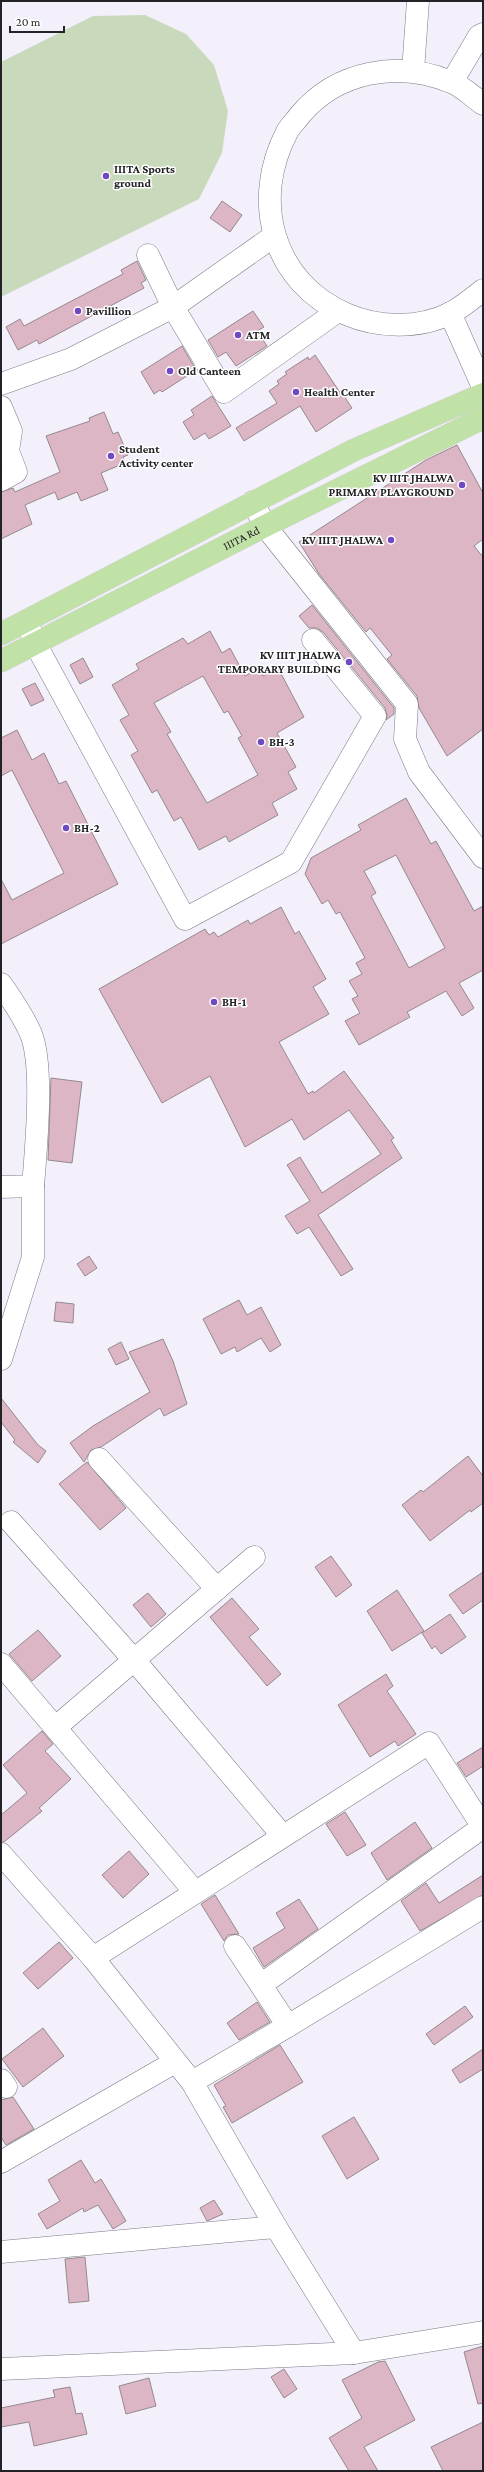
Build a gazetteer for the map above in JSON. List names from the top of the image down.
{
  "streets": {
    "main road": ["IIITA Rd"]
  },
  "places": [
    "IIITA Sports ground",
    "Pavillion",
    "ATM",
    "Old Canteen",
    "Health Center",
    "Student Activity center",
    "KV IIIT JHALWA PRIMARY PLAYGROUND",
    "KV IIIT JHALWA",
    "KV IIIT JHALWA TEMPORARY BUILDING",
    "BH-3",
    "BH-2",
    "BH-1"
  ],
  "scale_bar": "20 m"
}
